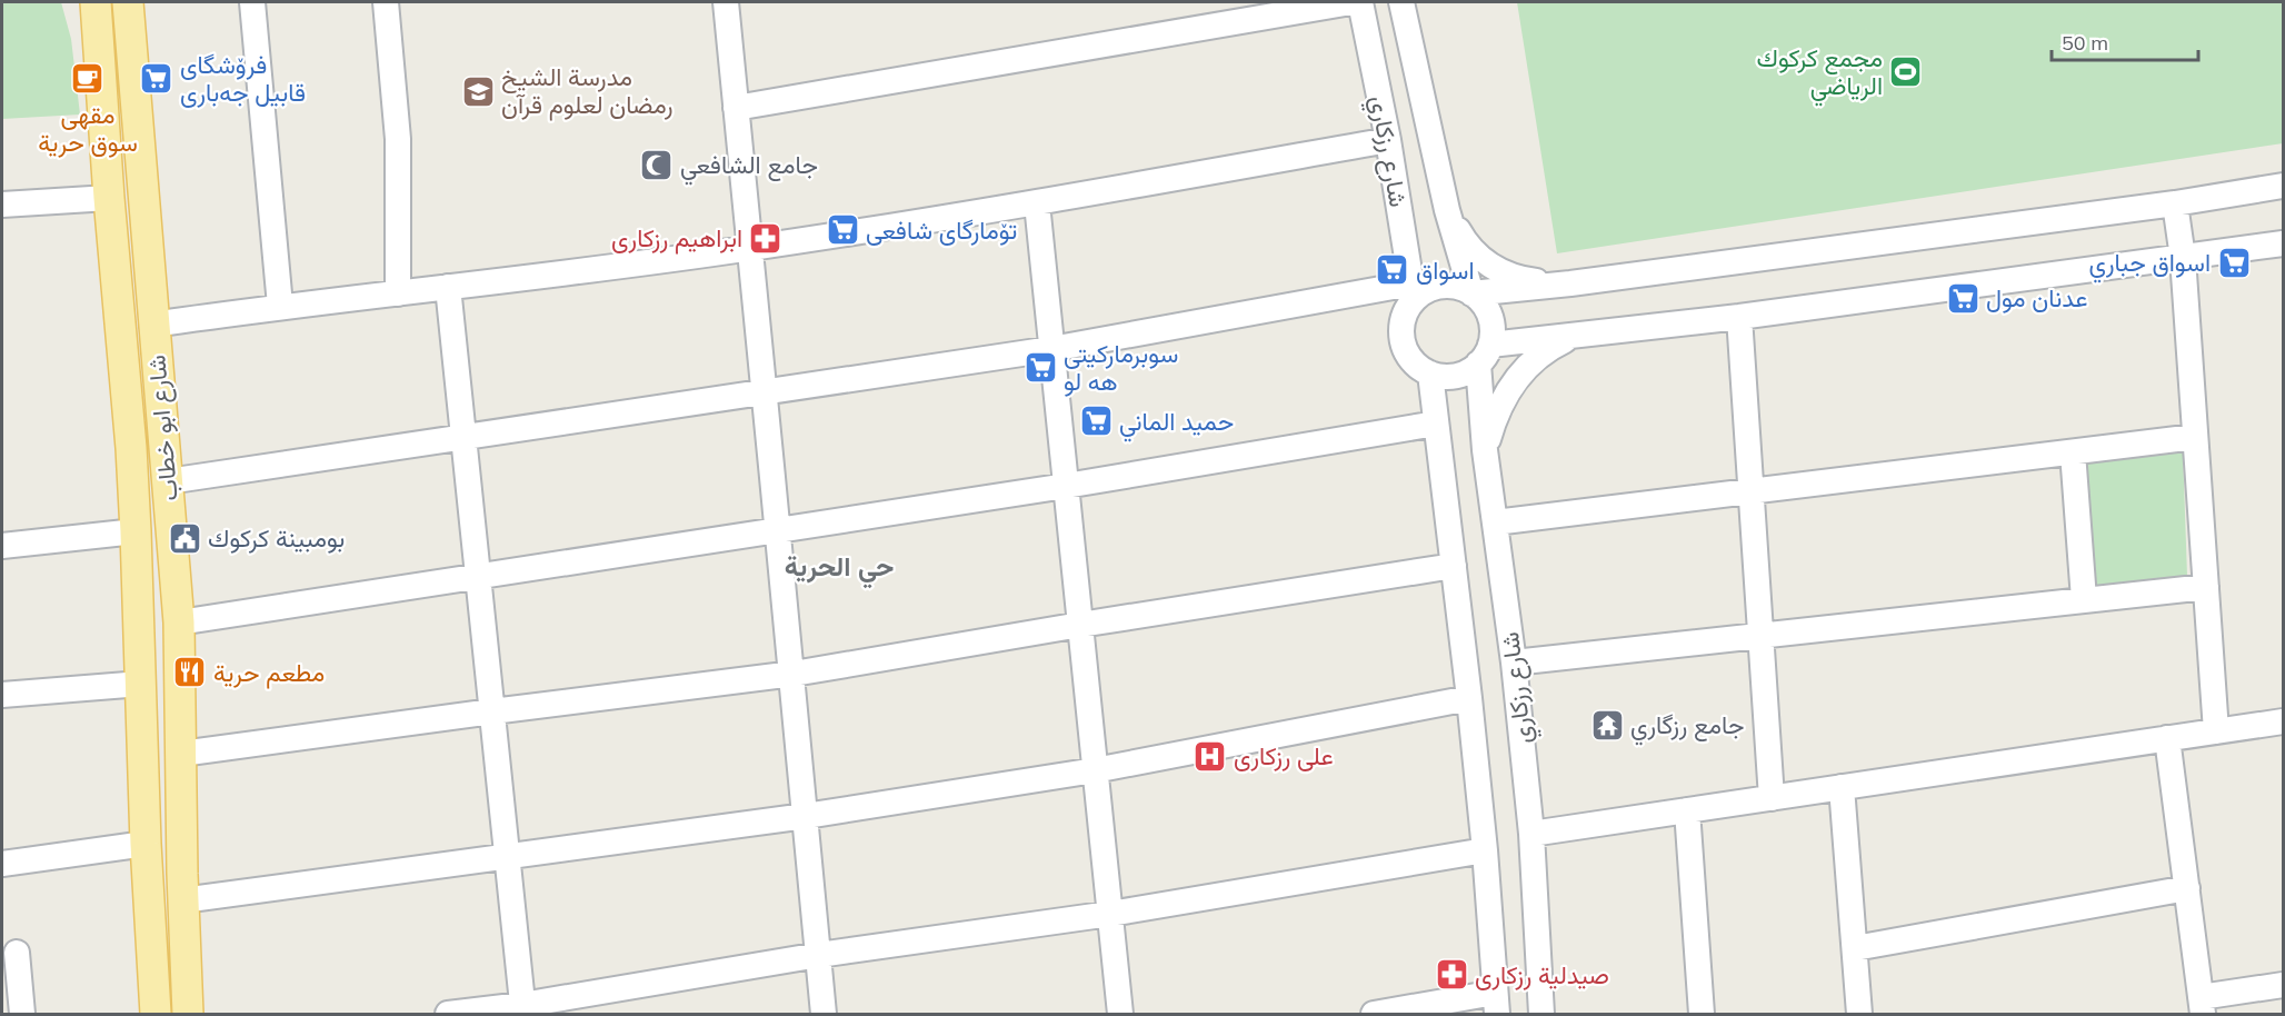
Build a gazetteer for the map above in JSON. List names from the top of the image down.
{
  "streets": {
    "main road": ["شارع ابو خطاب"],
    "street": ["شارع رزكاري"]
  },
  "districts": ["حي الحرية"],
  "places": {
    "sports": ["مجمع كركوك الرياضي"],
    "cafe": ["مقهى سوق حرية"],
    "supermarket": [
      "فرۆشگای قابیل جەباری",
      "تۆمارگاى شافعى",
      "اسواق جباري",
      "اسواق",
      "عدنان مول",
      "سوبرماركيتى هه لو",
      "حميد الماني"
    ],
    "school or university": ["مدرسة الشيخ رمضان لعلوم قرآن"],
    "mosque": ["جامع الشافعي"],
    "pharmacy": ["ابراهيم رزكارى", "صيدلية رزكارى"],
    "public building": ["بومبينة كركوك"],
    "restaurant": ["مطعم حرية"],
    "temple": ["جامع رزگاري"],
    "hospital": ["على رزكارى"]
  },
  "scale_bar": "50 m"
}
